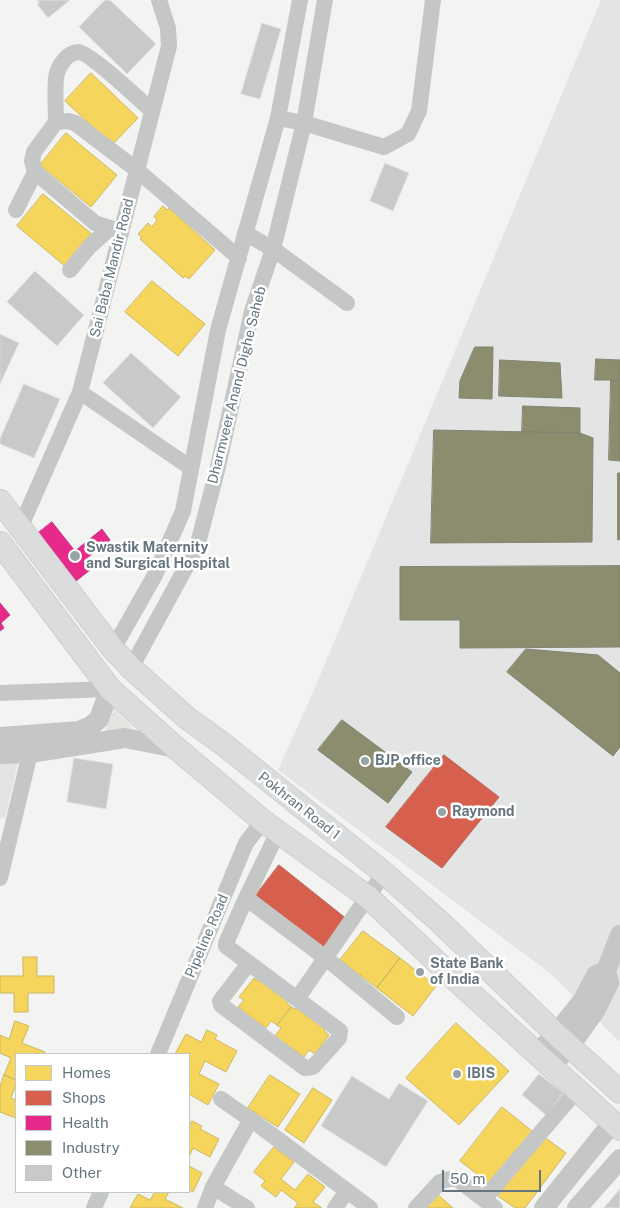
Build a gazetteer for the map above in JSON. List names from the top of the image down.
{
  "streets": {
    "main road": ["Pokhran Road 1"],
    "street": ["Sai Baba Mandir Road", "Dharmveer Anand Dighe Saheb", "Pipeline Road"]
  },
  "crossings": [
    ["Sai Baba Mandir Road", "Pokhran Road 1"],
    ["Dharmveer Anand Dighe Saheb", "Pokhran Road 1"]
  ],
  "places": [
    "Swastik Maternity and Surgical Hospital",
    "BJP office",
    "Raymond",
    "State Bank of India",
    "IBIS"
  ],
  "legend": [
    "Homes",
    "Shops",
    "Health",
    "Industry",
    "Other"
  ],
  "scale_bar": "50 m"
}
